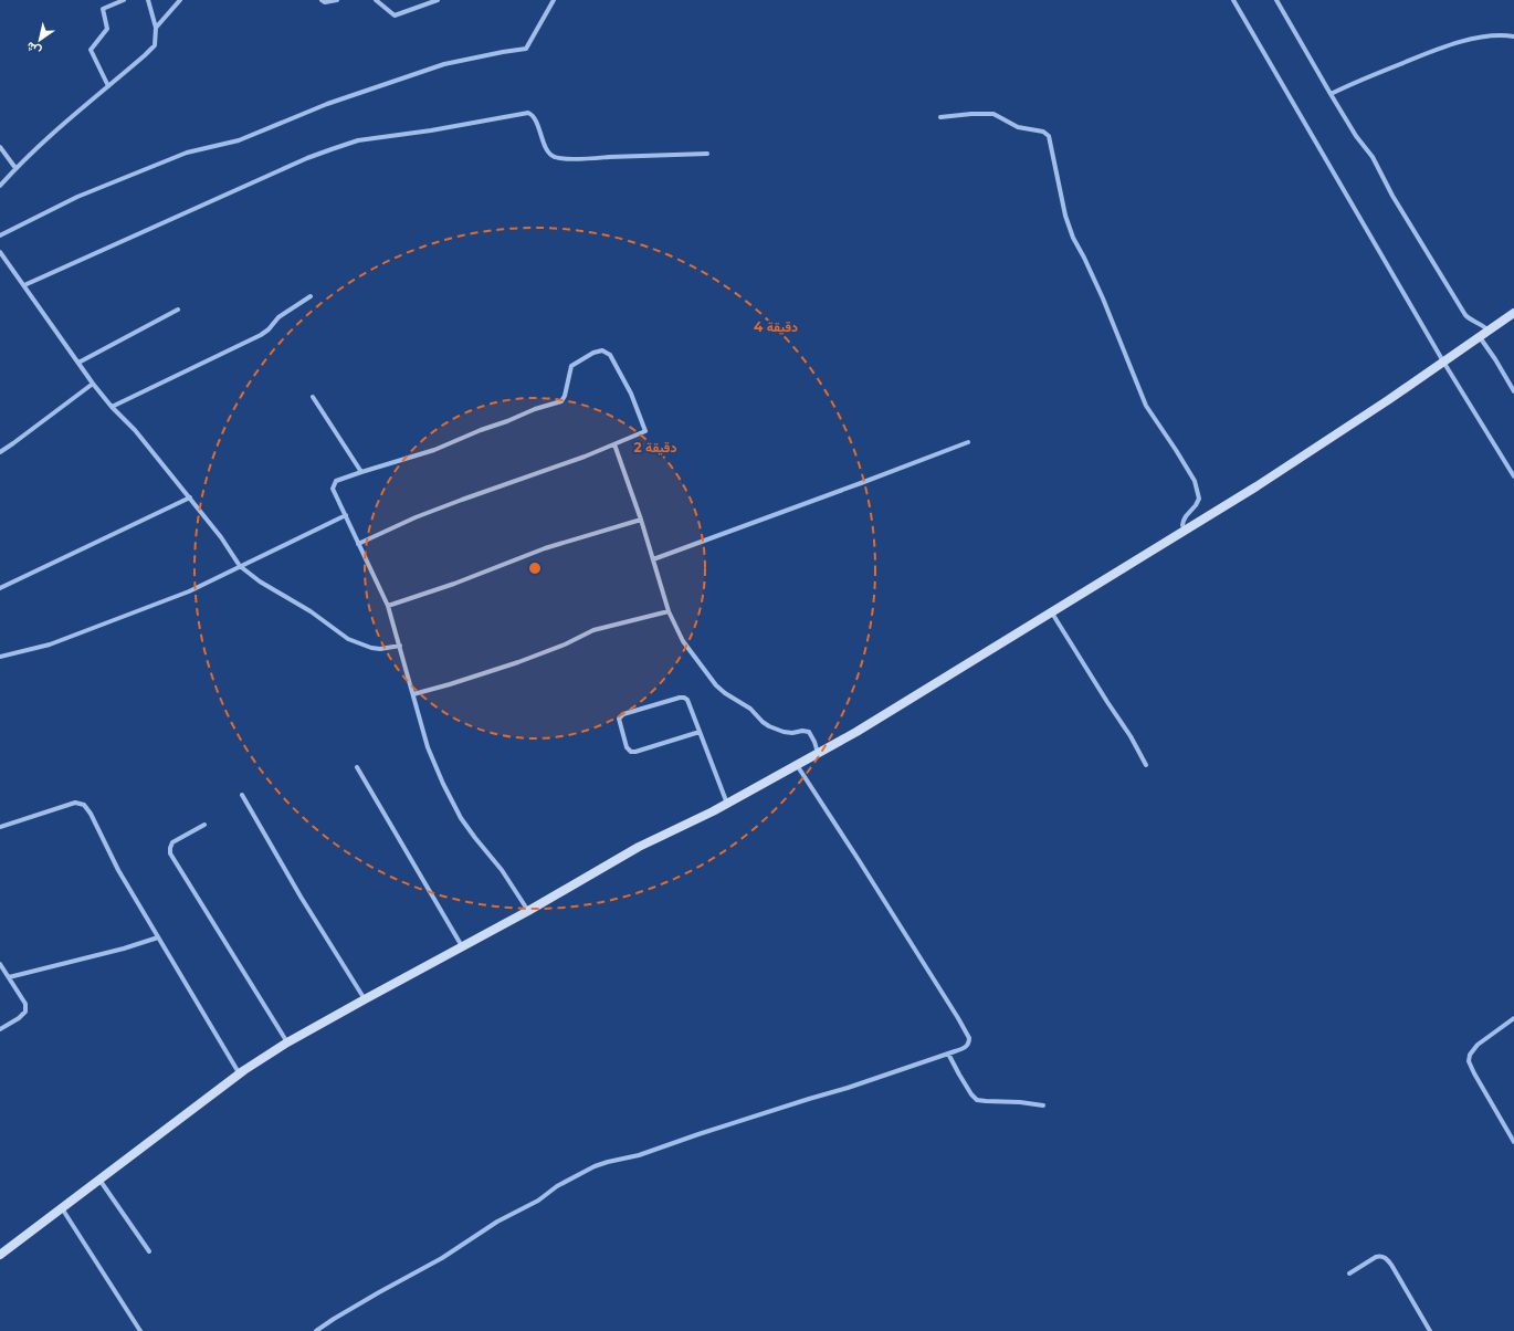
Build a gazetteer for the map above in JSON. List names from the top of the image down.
{
  "north": "bottom left",
  "rings": ["4 دقيقة", "2 دقيقة"]
}
